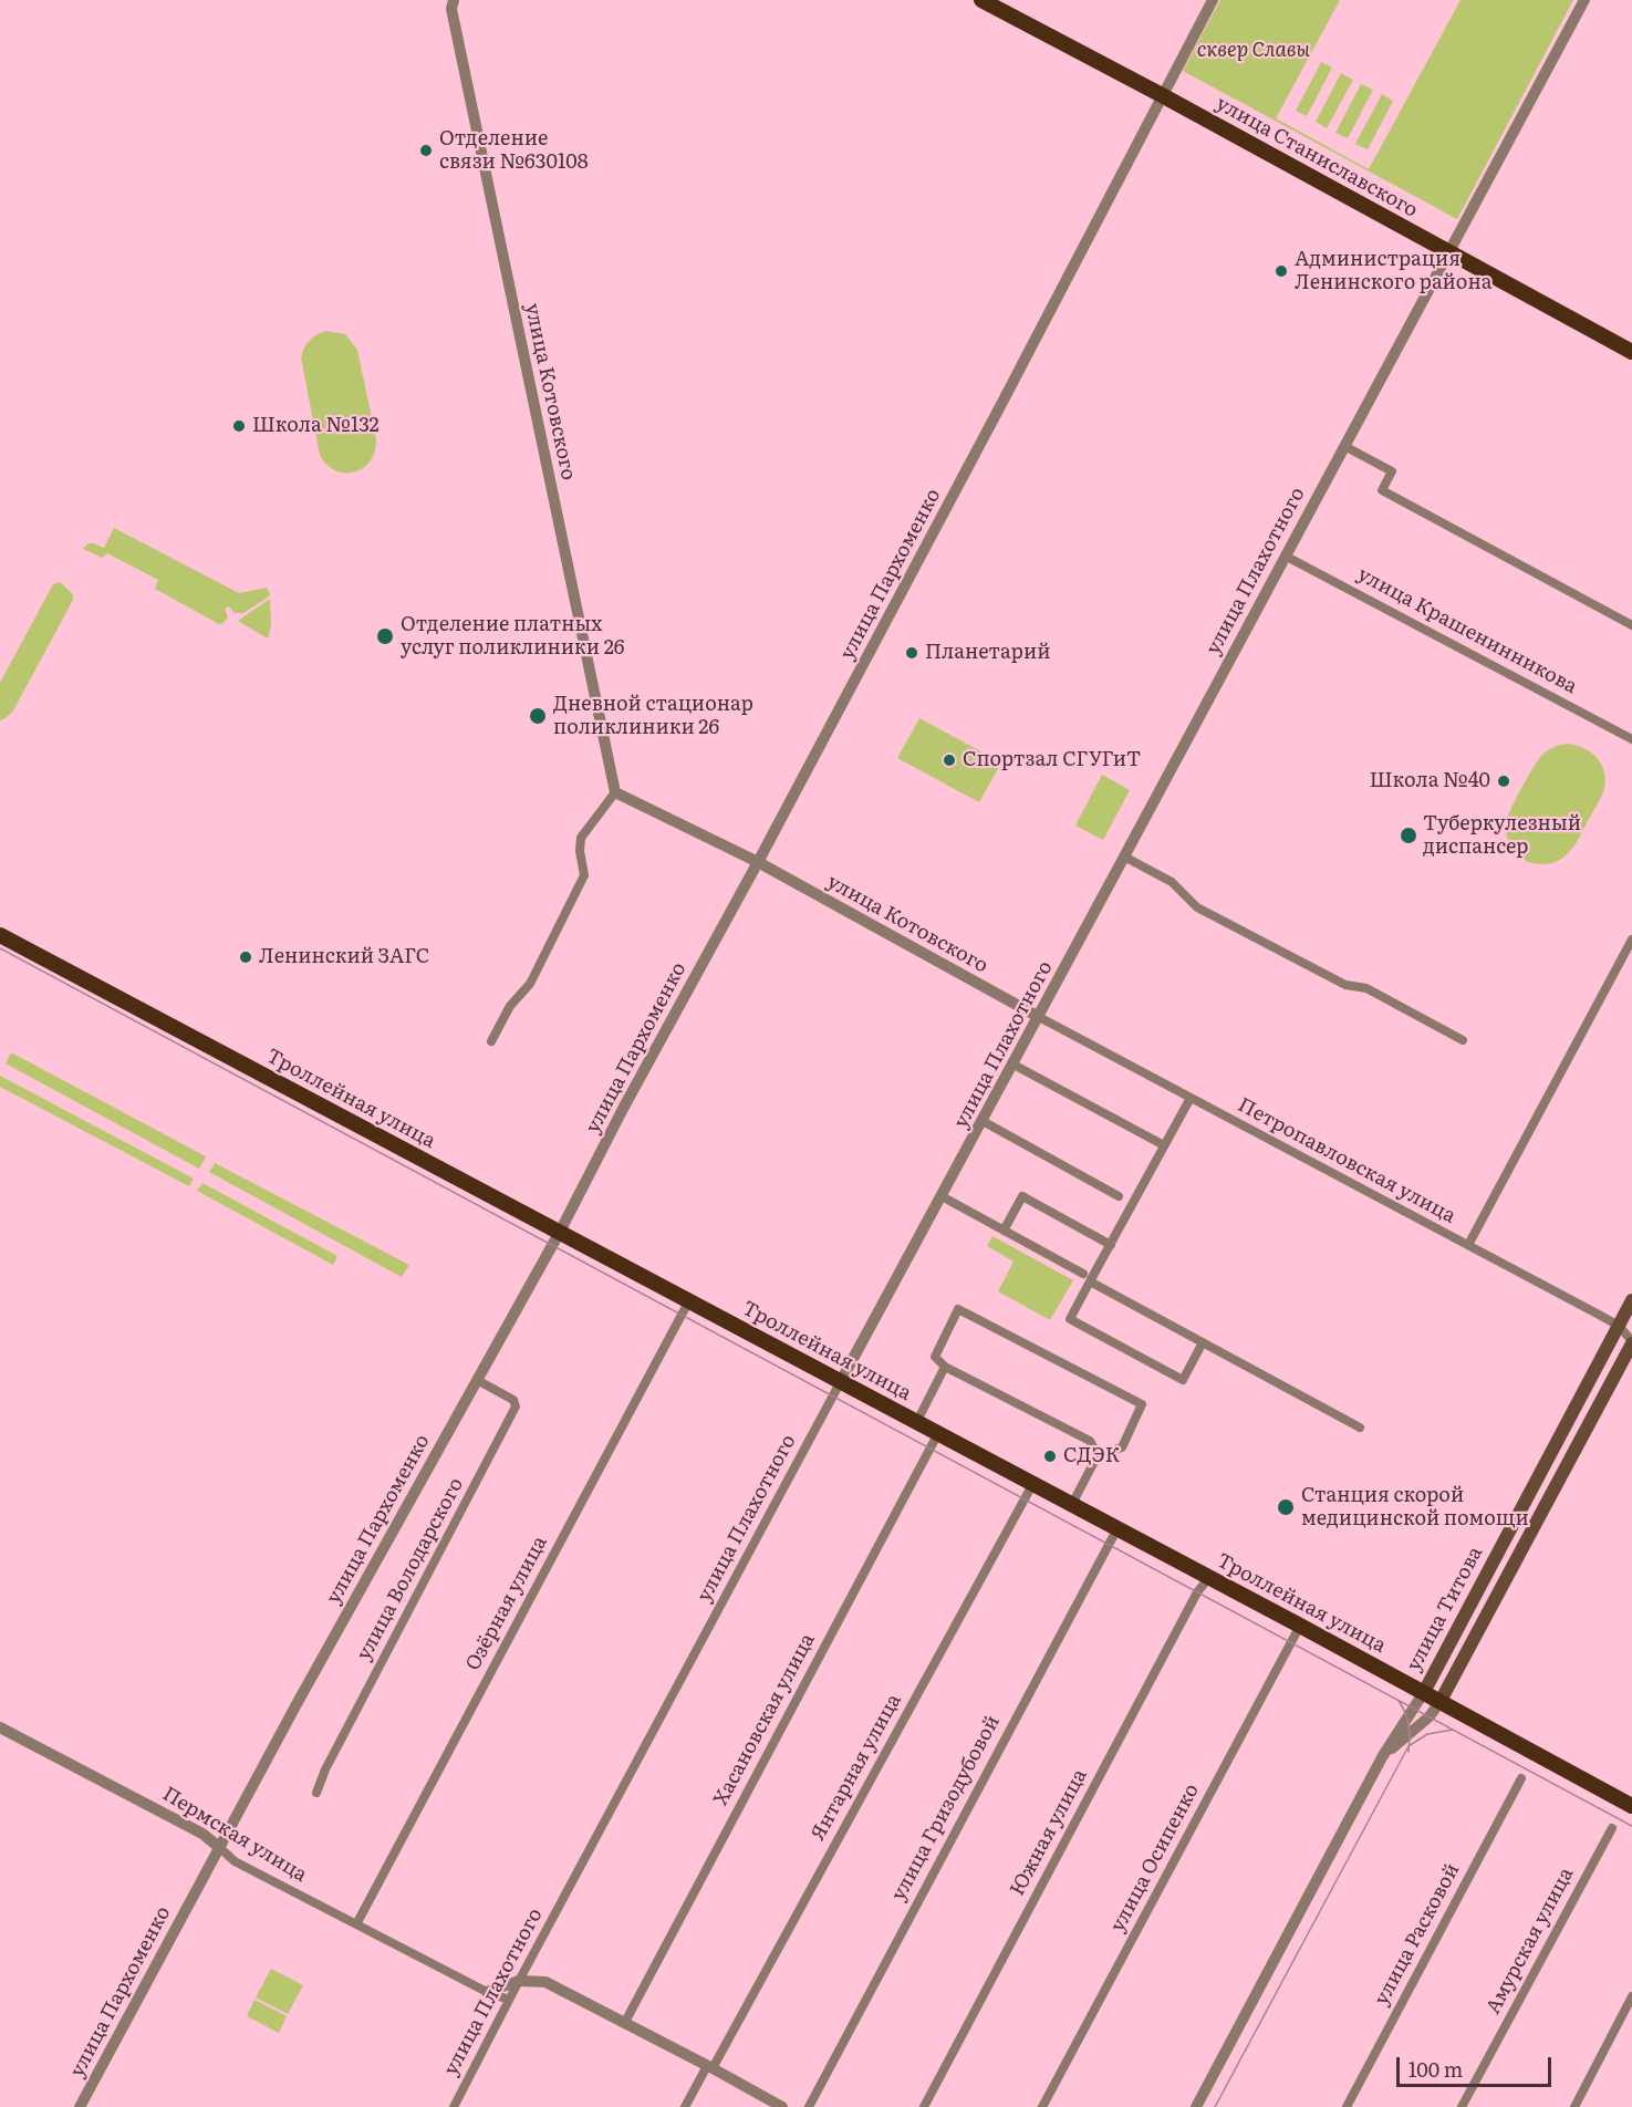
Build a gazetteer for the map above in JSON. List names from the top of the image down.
{
  "streets": {
    "main road": ["улица Станиславского", "Троллейная улица", "улица Титова"],
    "street": [
      "улица Котовского",
      "улица Плахотного",
      "улица Пархоменко",
      "улица Крашенинникова",
      "Петропавловская улица",
      "улица Володарского",
      "Озёрная улица",
      "Хасановская улица",
      "Янтарная улица",
      "улица Гризодубовой",
      "Южная улица",
      "Пермская улица",
      "улица Осипенко",
      "улица Расковой",
      "Амурская улица"
    ]
  },
  "crossings": [
    ["улица Станиславского", "улица Плахотного"],
    ["улица Станиславского", "улица Пархоменко"],
    ["улица Котовского", "улица Плахотного"],
    ["улица Котовского", "улица Пархоменко"],
    ["улица Котовского", "Петропавловская улица"],
    ["улица Плахотного", "улица Крашенинникова"],
    ["улица Плахотного", "Троллейная улица"],
    ["улица Плахотного", "Петропавловская улица"],
    ["улица Плахотного", "Пермская улица"],
    ["улица Пархоменко", "Троллейная улица"],
    ["улица Пархоменко", "улица Володарского"],
    ["улица Пархоменко", "Пермская улица"],
    ["Троллейная улица", "Озёрная улица"],
    ["Троллейная улица", "улица Титова"],
    ["Троллейная улица", "Хасановская улица"],
    ["Троллейная улица", "Янтарная улица"],
    ["Троллейная улица", "улица Гризодубовой"],
    ["Троллейная улица", "Южная улица"],
    ["Троллейная улица", "улица Осипенко"],
    ["Петропавловская улица", "улица Титова"],
    ["Озёрная улица", "Пермская улица"]
  ],
  "parks": ["сквер Славы"],
  "places": [
    "Отделение связи №630108",
    "Администрация Ленинского района",
    "Школа №132",
    "Отделение платных услуг поликлиники 26",
    "Планетарий",
    "Дневной стационар поликлиники 26",
    "Спортзал СГУГиТ",
    "Школа №40",
    "Туберкулезный диспансер",
    "Ленинский ЗАГС",
    "СДЭК",
    "Станция скорой медицинской помощи"
  ],
  "scale_bar": "100 m"
}
